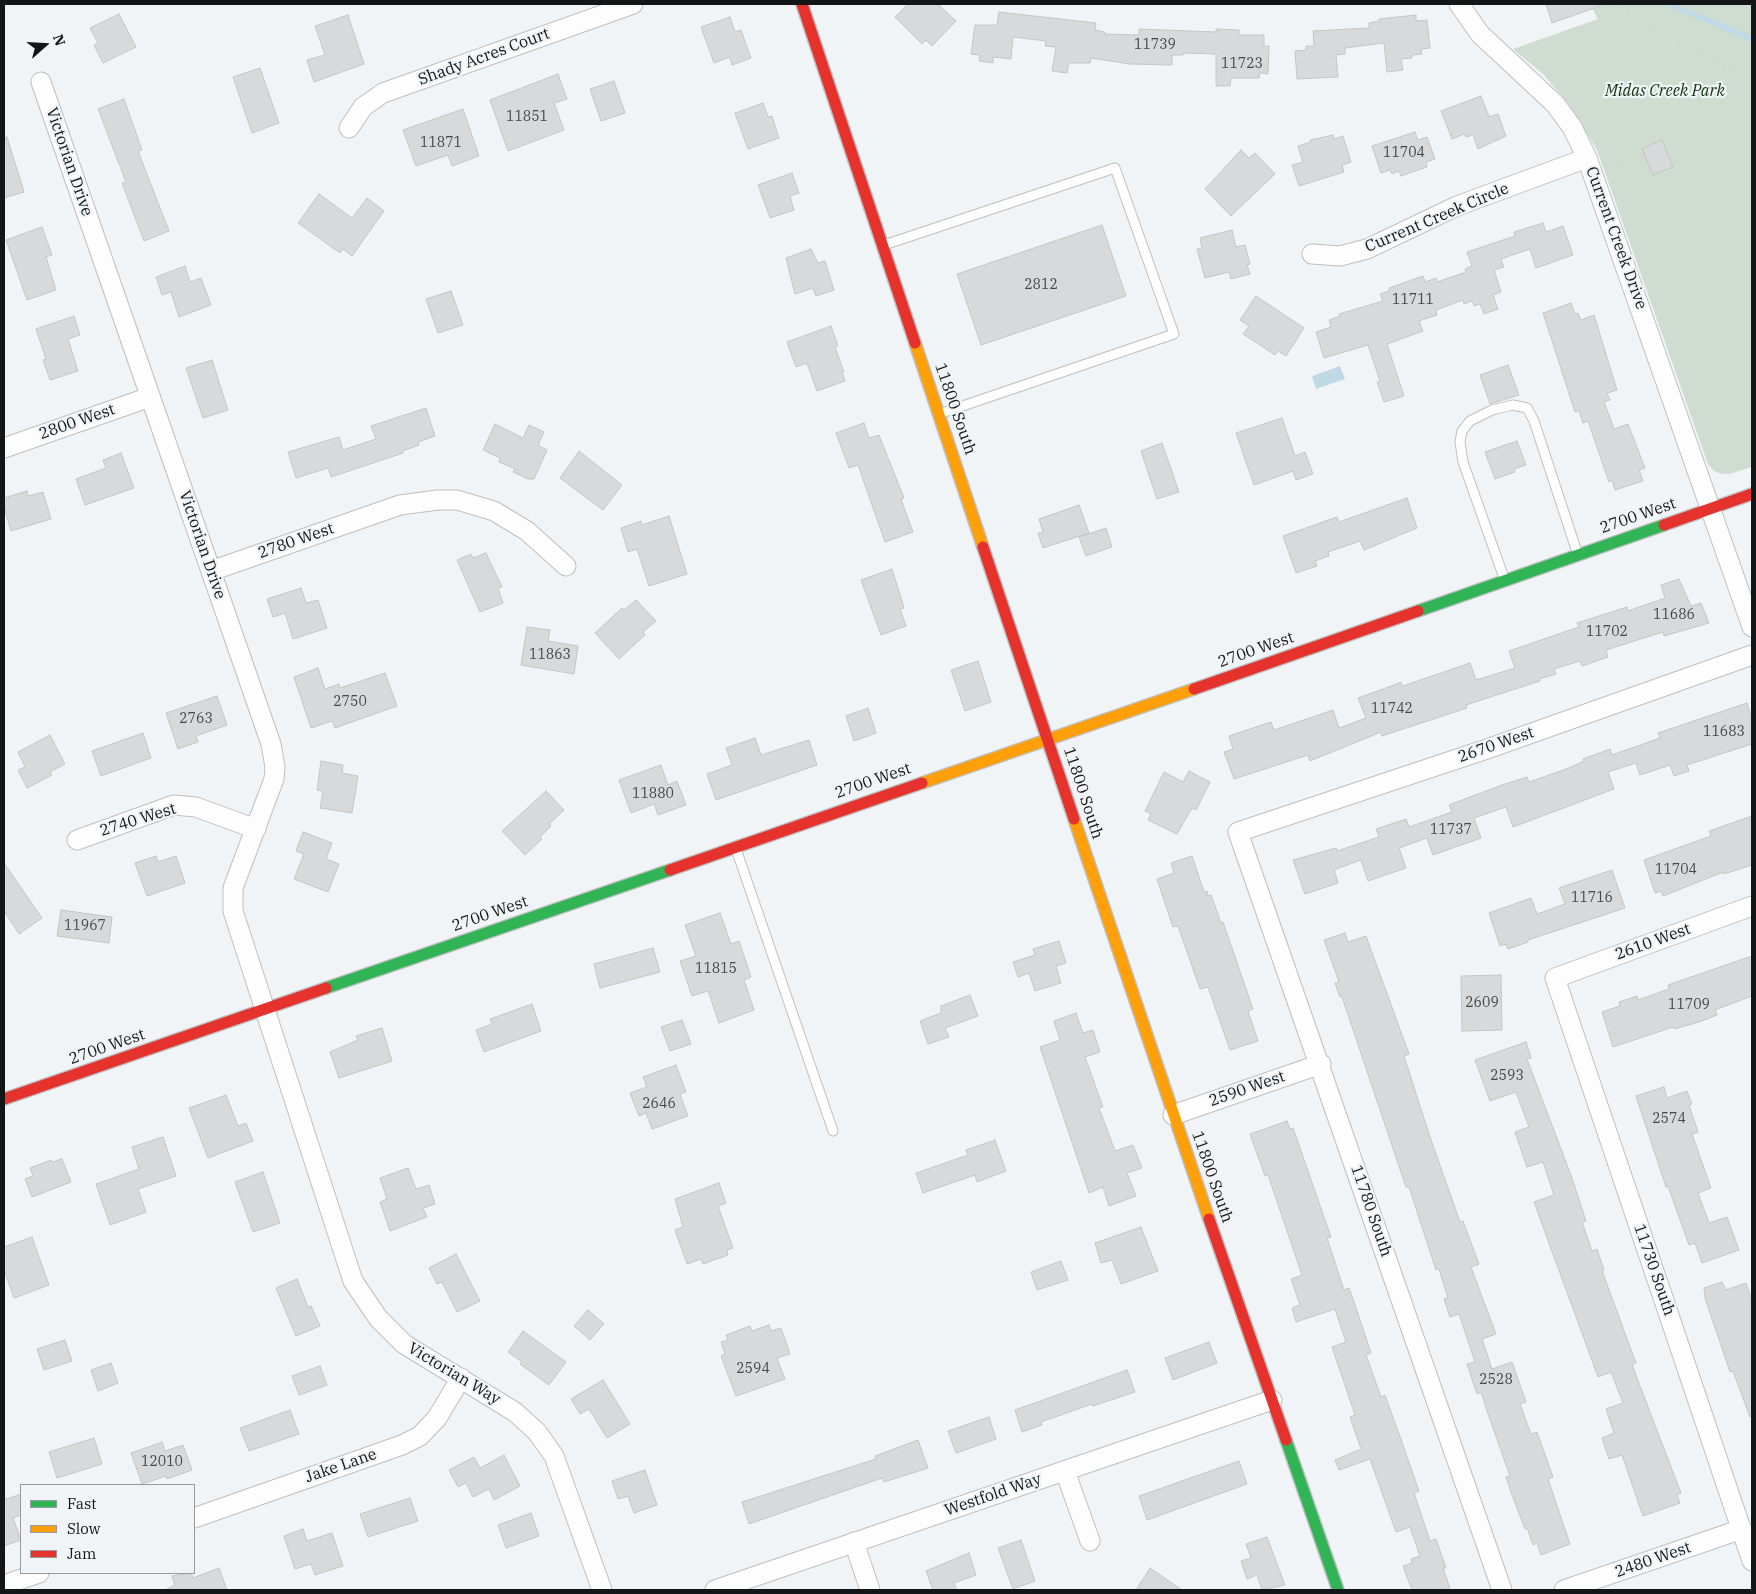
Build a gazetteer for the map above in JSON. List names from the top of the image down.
{
  "streets": {
    "main road": ["11800 South", "2700 West"],
    "street": [
      "Shady Acres Court",
      "Victorian Drive",
      "Current Creek Circle",
      "Current Creek Drive",
      "2800 West",
      "2780 West",
      "2670 West",
      "2740 West",
      "2610 West",
      "2590 West",
      "11780 South",
      "11730 South",
      "Victorian Way",
      "Jake Lane",
      "Westfold Way",
      "2480 West"
    ]
  },
  "crossings": [
    ["Victorian Drive", "2800 West"],
    ["Victorian Drive", "2700 West"],
    ["Victorian Drive", "2780 West"],
    ["Victorian Drive", "2740 West"],
    ["Victorian Drive", "Victorian Way"],
    ["Current Creek Circle", "Current Creek Drive"],
    ["Current Creek Drive", "2700 West"],
    ["11800 South", "2700 West"],
    ["11800 South", "2590 West"],
    ["11800 South", "Westfold Way"],
    ["2700 West", "Victorian Way"],
    ["2670 West", "11780 South"],
    ["2610 West", "11730 South"],
    ["2590 West", "11780 South"],
    ["11730 South", "2480 West"],
    ["Victorian Way", "Jake Lane"]
  ],
  "parks": ["Midas Creek Park"],
  "house_numbers": [
    "11739",
    "11723",
    "11851",
    "11871",
    "11704",
    "2812",
    "11711",
    "11686",
    "11702",
    "11863",
    "2750",
    "11742",
    "2763",
    "11683",
    "11880",
    "11737",
    "11704",
    "11716",
    "11967",
    "11815",
    "2609",
    "11709",
    "2593",
    "2646",
    "2574",
    "2594",
    "2528",
    "12010"
  ],
  "legend": ["Fast", "Slow", "Jam"],
  "north": "right"
}
